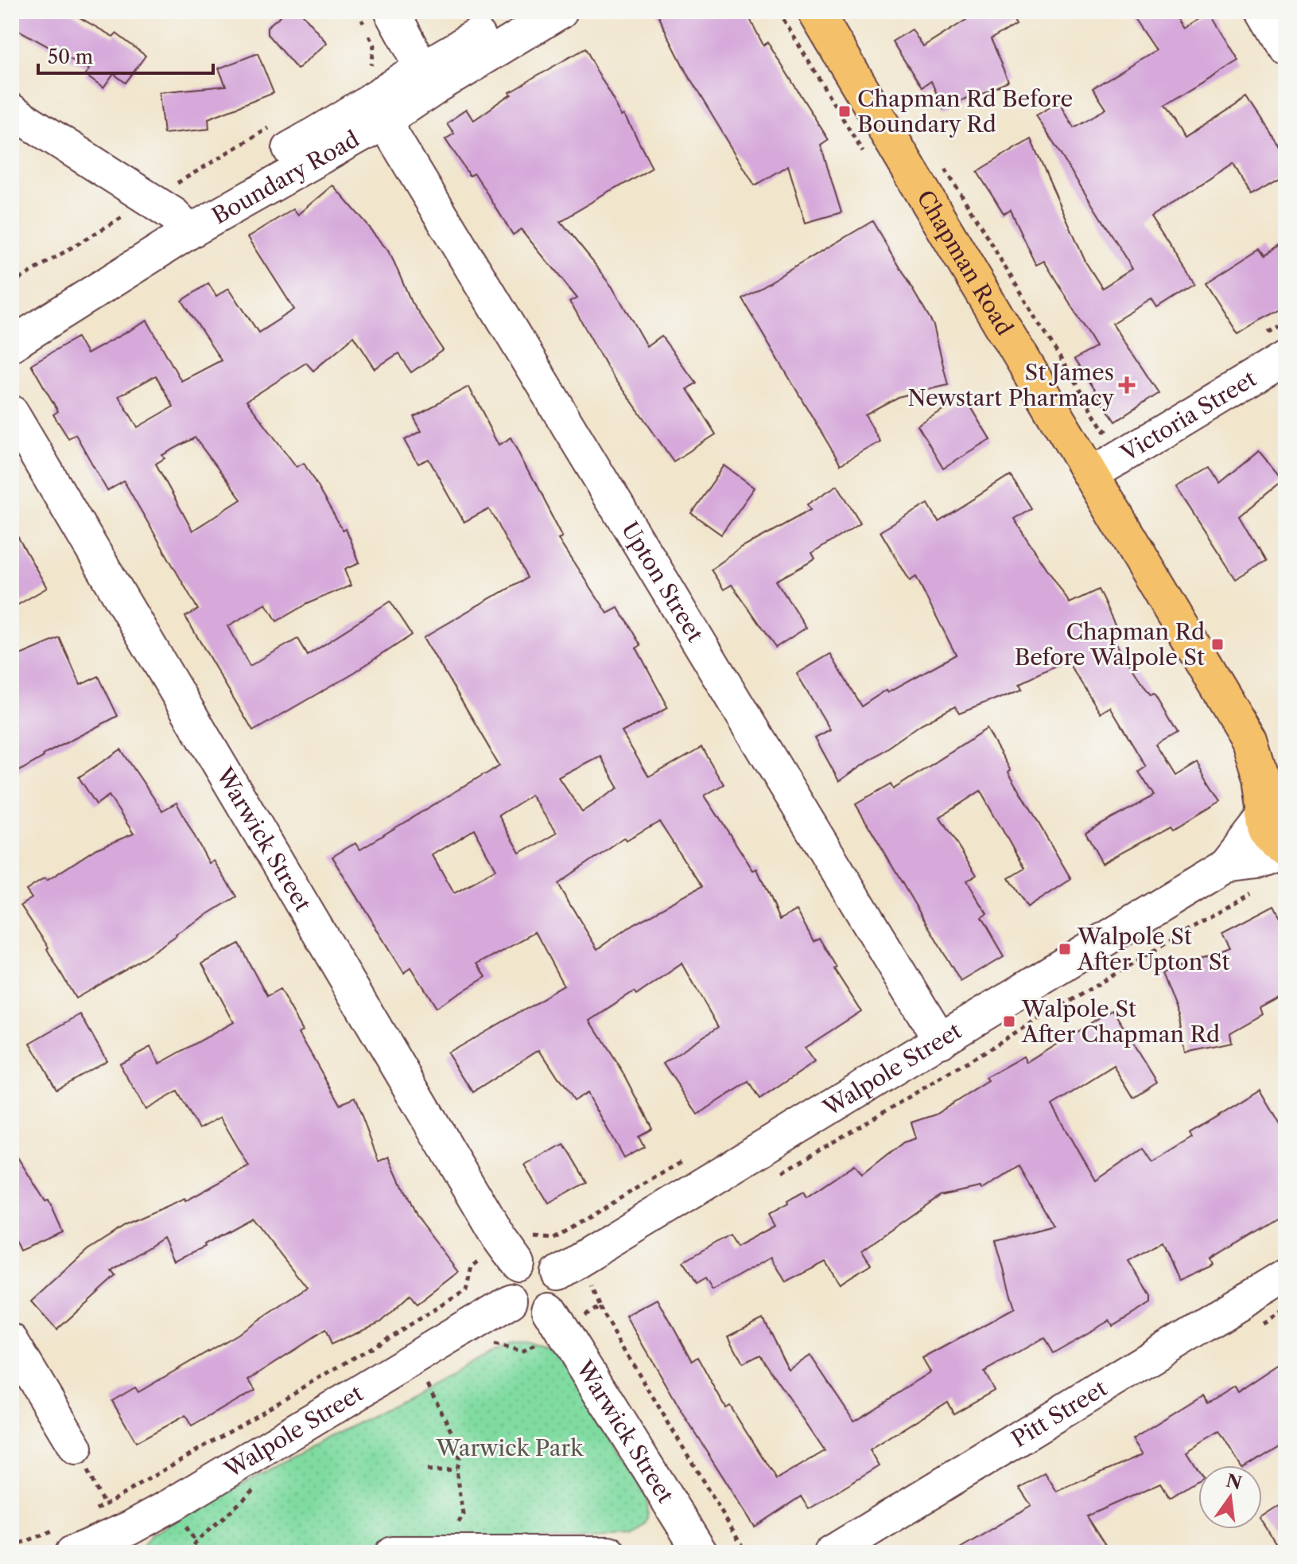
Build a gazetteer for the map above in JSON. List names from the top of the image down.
{
  "streets": {
    "main road": ["Chapman Road"],
    "street": [
      "Boundary Road",
      "Victoria Street",
      "Upton Street",
      "Warwick Street",
      "Walpole Street",
      "Pitt Street"
    ]
  },
  "crossings": [
    ["Boundary Road", "Upton Street"],
    ["Chapman Road", "Victoria Street"],
    ["Chapman Road", "Walpole Street"],
    ["Upton Street", "Walpole Street"]
  ],
  "parks": ["Warwick Park"],
  "places": {
    "transit": [
      "Chapman Rd Before Boundary Rd",
      "Chapman Rd Before Walpole St",
      "Walpole St After Upton St",
      "Walpole St After Chapman Rd"
    ],
    "health": ["St James Newstart Pharmacy"]
  },
  "scale_bar": "50 m",
  "north": "top"
}
